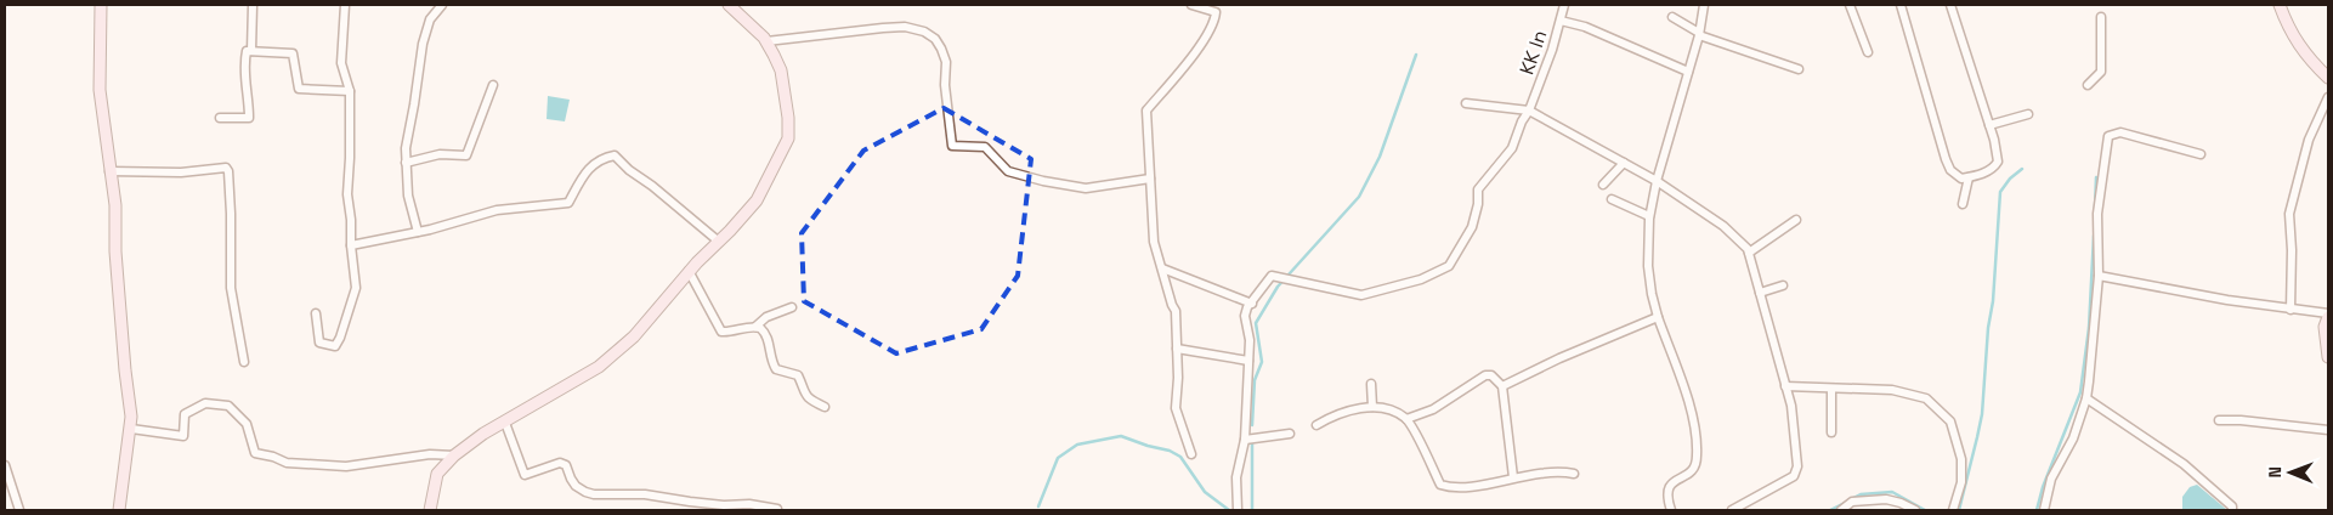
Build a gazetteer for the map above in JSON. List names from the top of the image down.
{
  "streets": {
    "street": ["KK ln"]
  },
  "north": "left"
}
